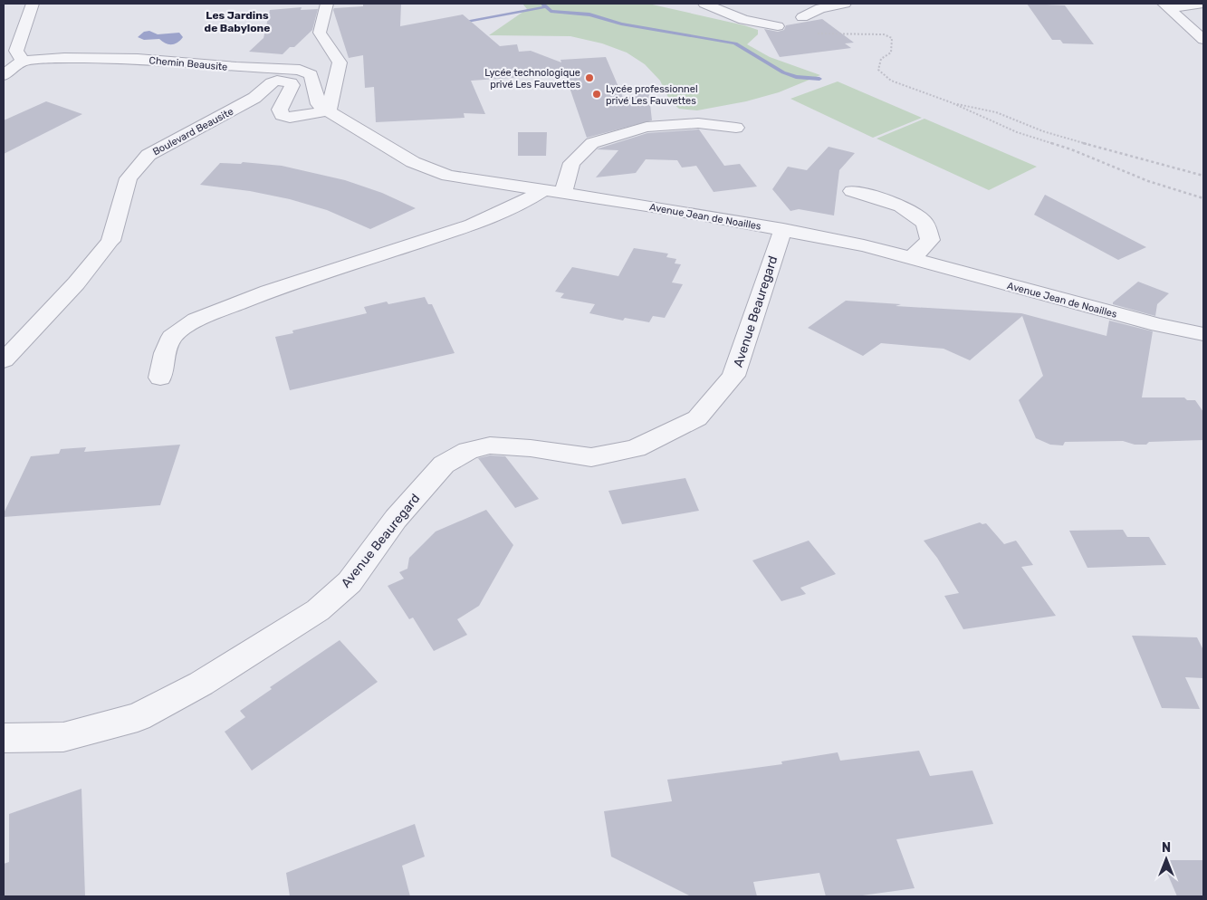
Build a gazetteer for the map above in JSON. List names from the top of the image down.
{
  "streets": {
    "street": [
      "Chemin Beausite",
      "Boulevard Beausite",
      "Avenue Jean de Noailles",
      "Avenue Beauregard"
    ]
  },
  "crossings": [
    ["Chemin Beausite", "Boulevard Beausite"],
    ["Chemin Beausite", "Avenue Jean de Noailles"],
    ["Boulevard Beausite", "Avenue Jean de Noailles"],
    ["Avenue Jean de Noailles", "Avenue Beauregard"]
  ],
  "districts": ["Les Jardins de Babylone"],
  "places": ["Lycée technologique privé Les Fauvettes", "Lycée professionnel privé Les Fauvettes"],
  "north": "top"
}
